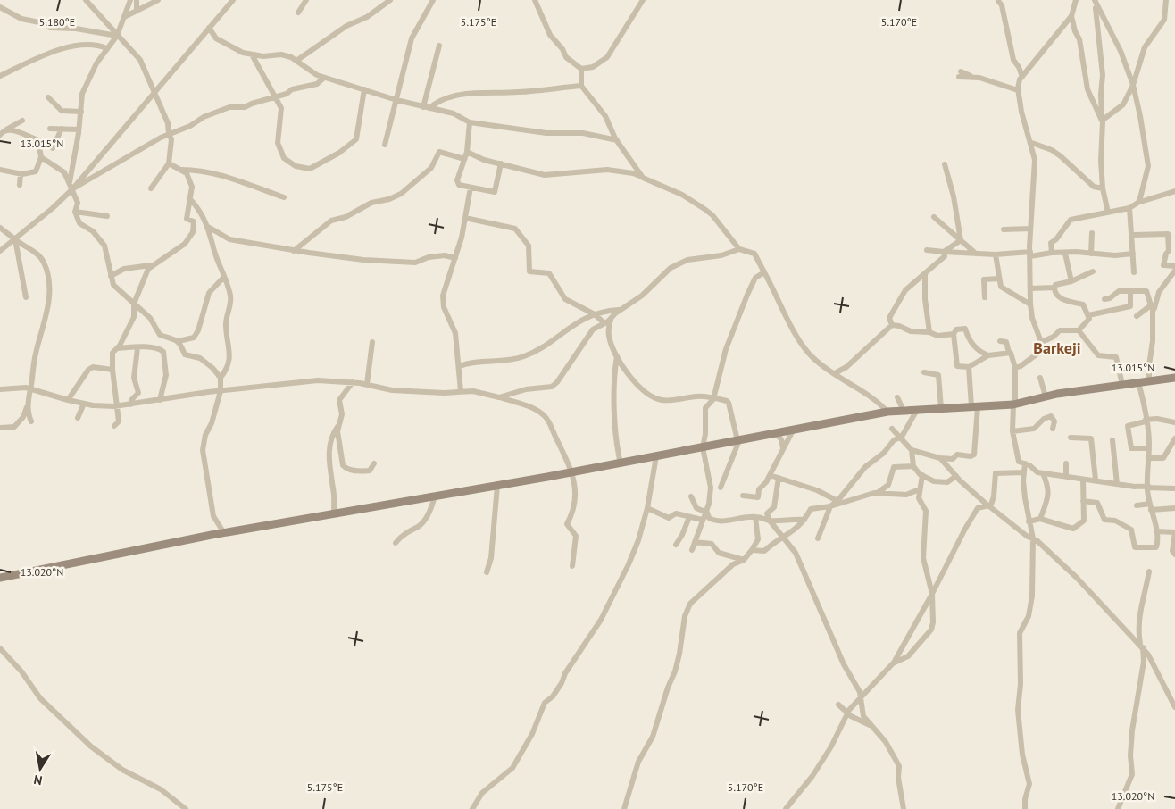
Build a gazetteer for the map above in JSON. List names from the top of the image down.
{
  "districts": ["Barkeji"],
  "north": "bottom",
  "coordinates": [
    "5.180°E",
    "5.175°E",
    "5.170°E",
    "13.015°N",
    "13.020°N"
  ]
}
